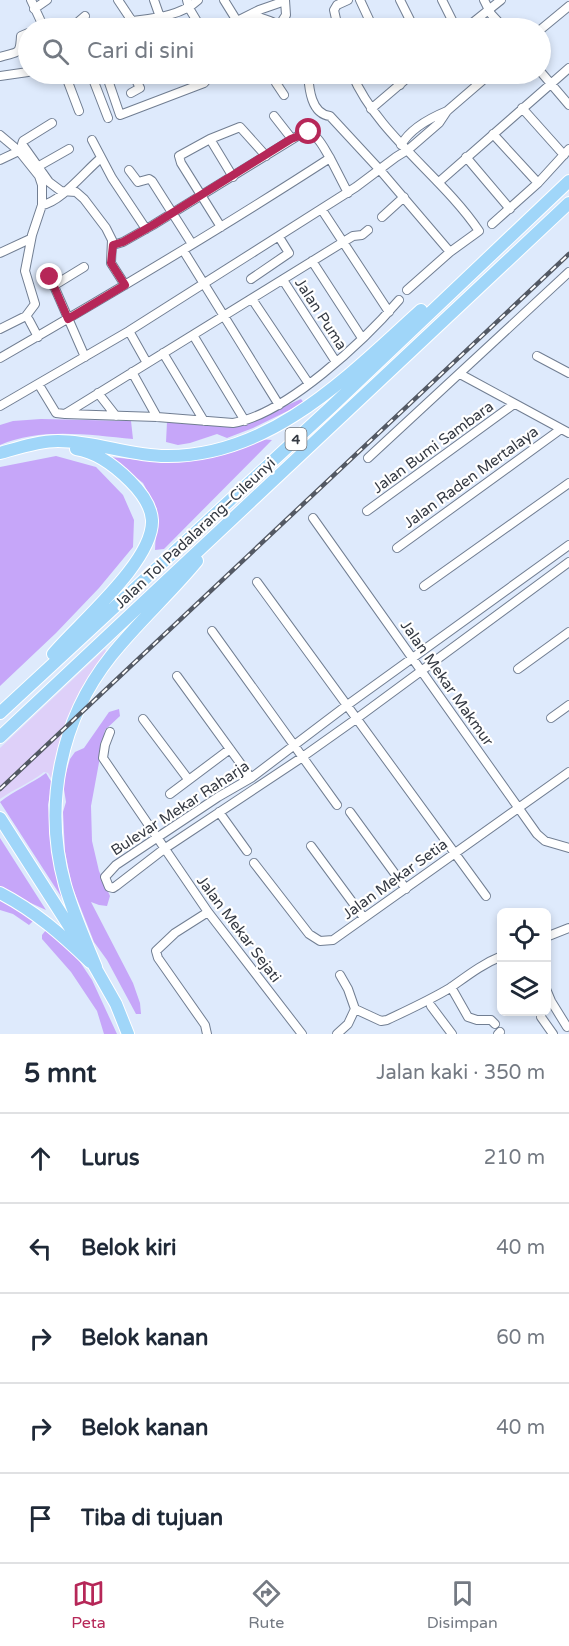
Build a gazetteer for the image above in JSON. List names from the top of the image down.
{
  "streets": {
    "highway": ["4", "Jalan Tol Padalarang–Cileunyi"],
    "street": [
      "Jalan Puma",
      "Jalan Bumi Sambara",
      "Jalan Raden Mertalaya",
      "Jalan Mekar Makmur",
      "Bulevar Mekar Raharja",
      "Jalan Mekar Setia",
      "Jalan Mekar Sejati"
    ]
  },
  "crossings": [
    ["Jalan Mekar Makmur", "Bulevar Mekar Raharja"],
    ["Jalan Mekar Makmur", "Jalan Mekar Setia"],
    ["Bulevar Mekar Raharja", "Jalan Mekar Sejati"]
  ],
  "page": {
    "search": "Cari di sini",
    "heading": ["5 mnt", "Jalan kaki · 350 m"],
    "list": [
      ["Lurus", "210 m"],
      ["Belok kiri", "40 m"],
      ["Belok kanan", "60 m"],
      ["Belok kanan", "40 m"],
      "Tiba di tujuan"
    ],
    "nav": ["Peta", "Rute", "Disimpan"]
  }
}
